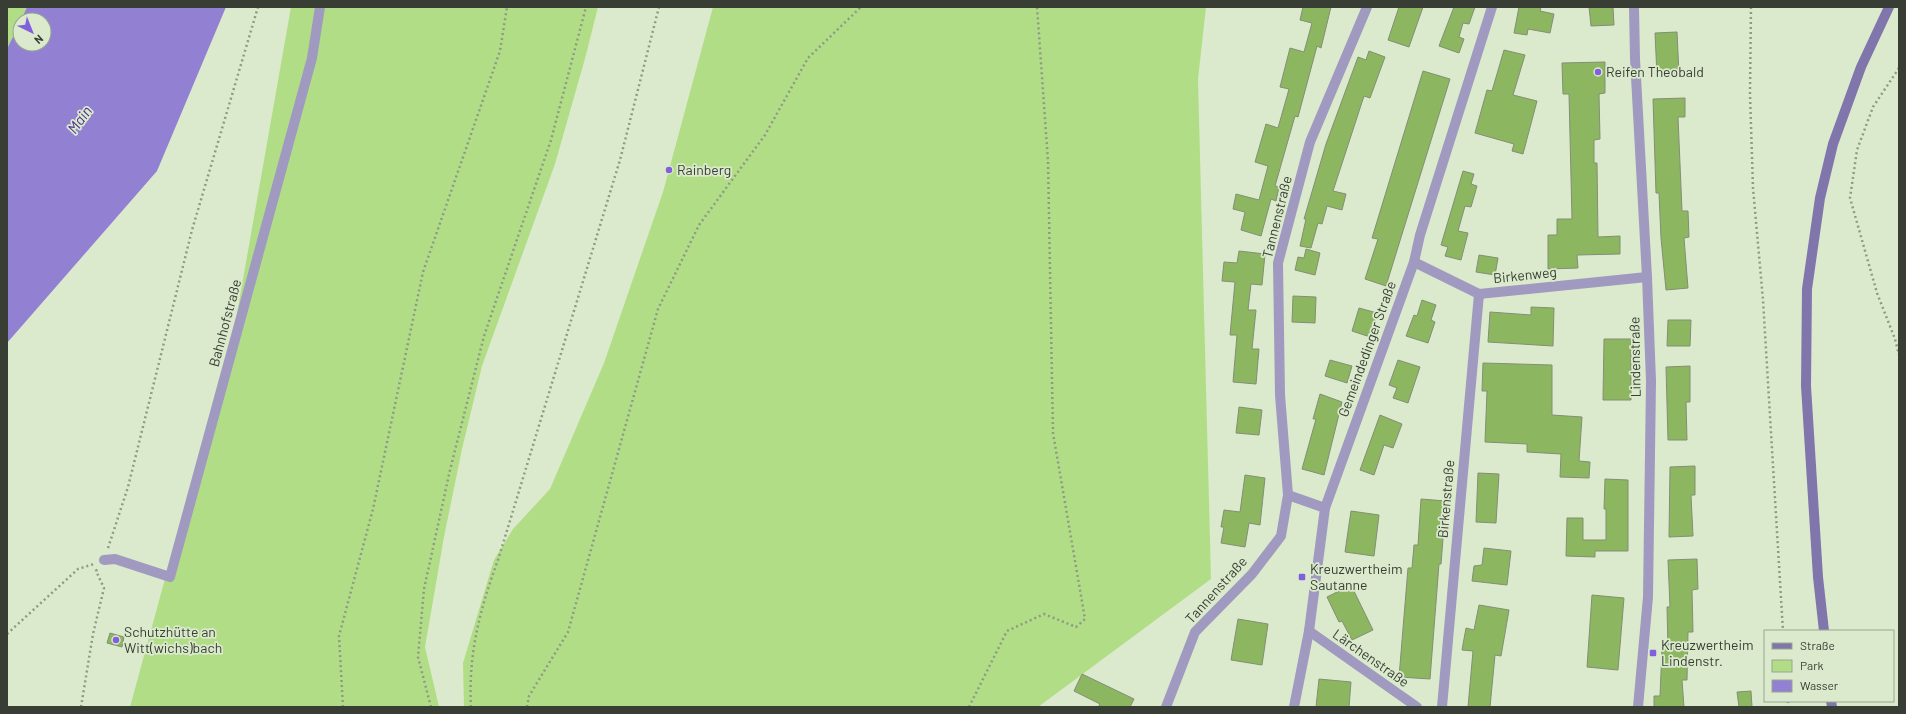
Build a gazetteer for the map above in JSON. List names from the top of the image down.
{
  "streets": {
    "street": [
      "Tannenstraße",
      "Birkenweg",
      "Bahnhofstraße",
      "Gemeindedinger Straße",
      "Lindenstraße",
      "Birkenstraße",
      "Lärchenstraße"
    ]
  },
  "crossings": [
    ["Birkenweg", "Gemeindedinger Straße"],
    ["Birkenweg", "Lindenstraße"],
    ["Birkenweg", "Birkenstraße"],
    ["Gemeindedinger Straße", "Lärchenstraße"]
  ],
  "water": ["Main"],
  "places": {
    "other": ["Reifen Theobald", "Rainberg", "Schutzhütte an Witt(wichs)bach"],
    "transit": ["Kreuzwertheim Sautanne", "Kreuzwertheim Lindenstr."]
  },
  "legend": ["Straße", "Park", "Wasser"],
  "north": "bottom right"
}
